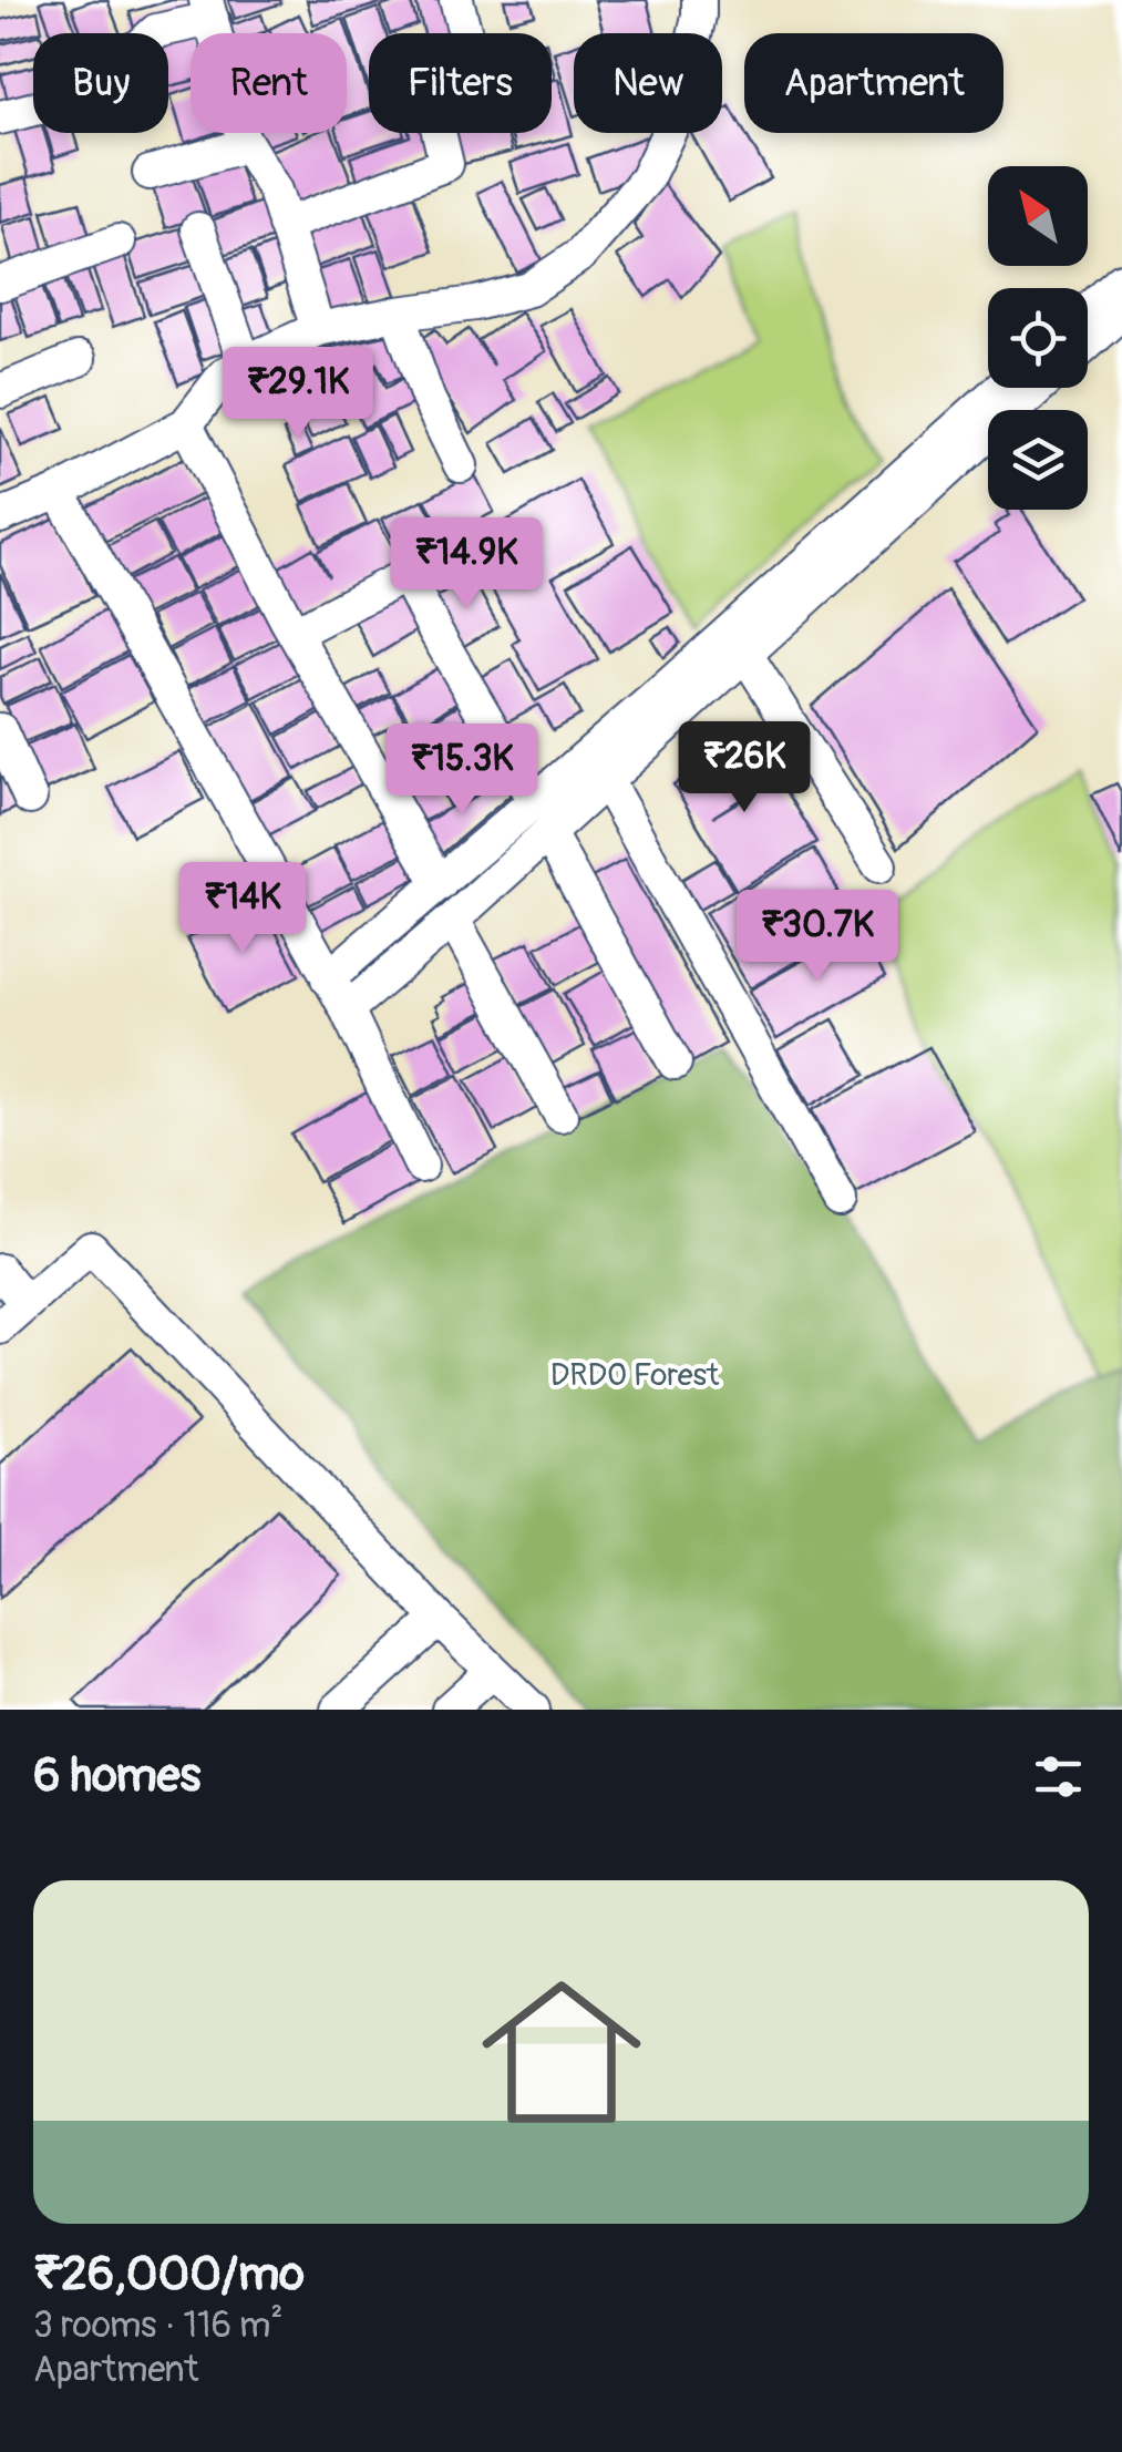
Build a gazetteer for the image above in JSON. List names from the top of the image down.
{
  "parks": ["DRDO Forest"],
  "north": "top left",
  "page": {
    "chip": [
      "Buy",
      "Rent",
      "Filters",
      "New",
      "Apartment"
    ],
    "price": [
      "₹29.1K",
      "₹14.9K",
      "₹26K",
      "₹15.3K",
      "₹14K",
      "₹30.7K"
    ],
    "heading": "6 homes",
    "list": [
      {
        "name": "₹26,000/mo",
        "note": "3 rooms · 116 m² · Apartment"
      }
    ]
  }
}
